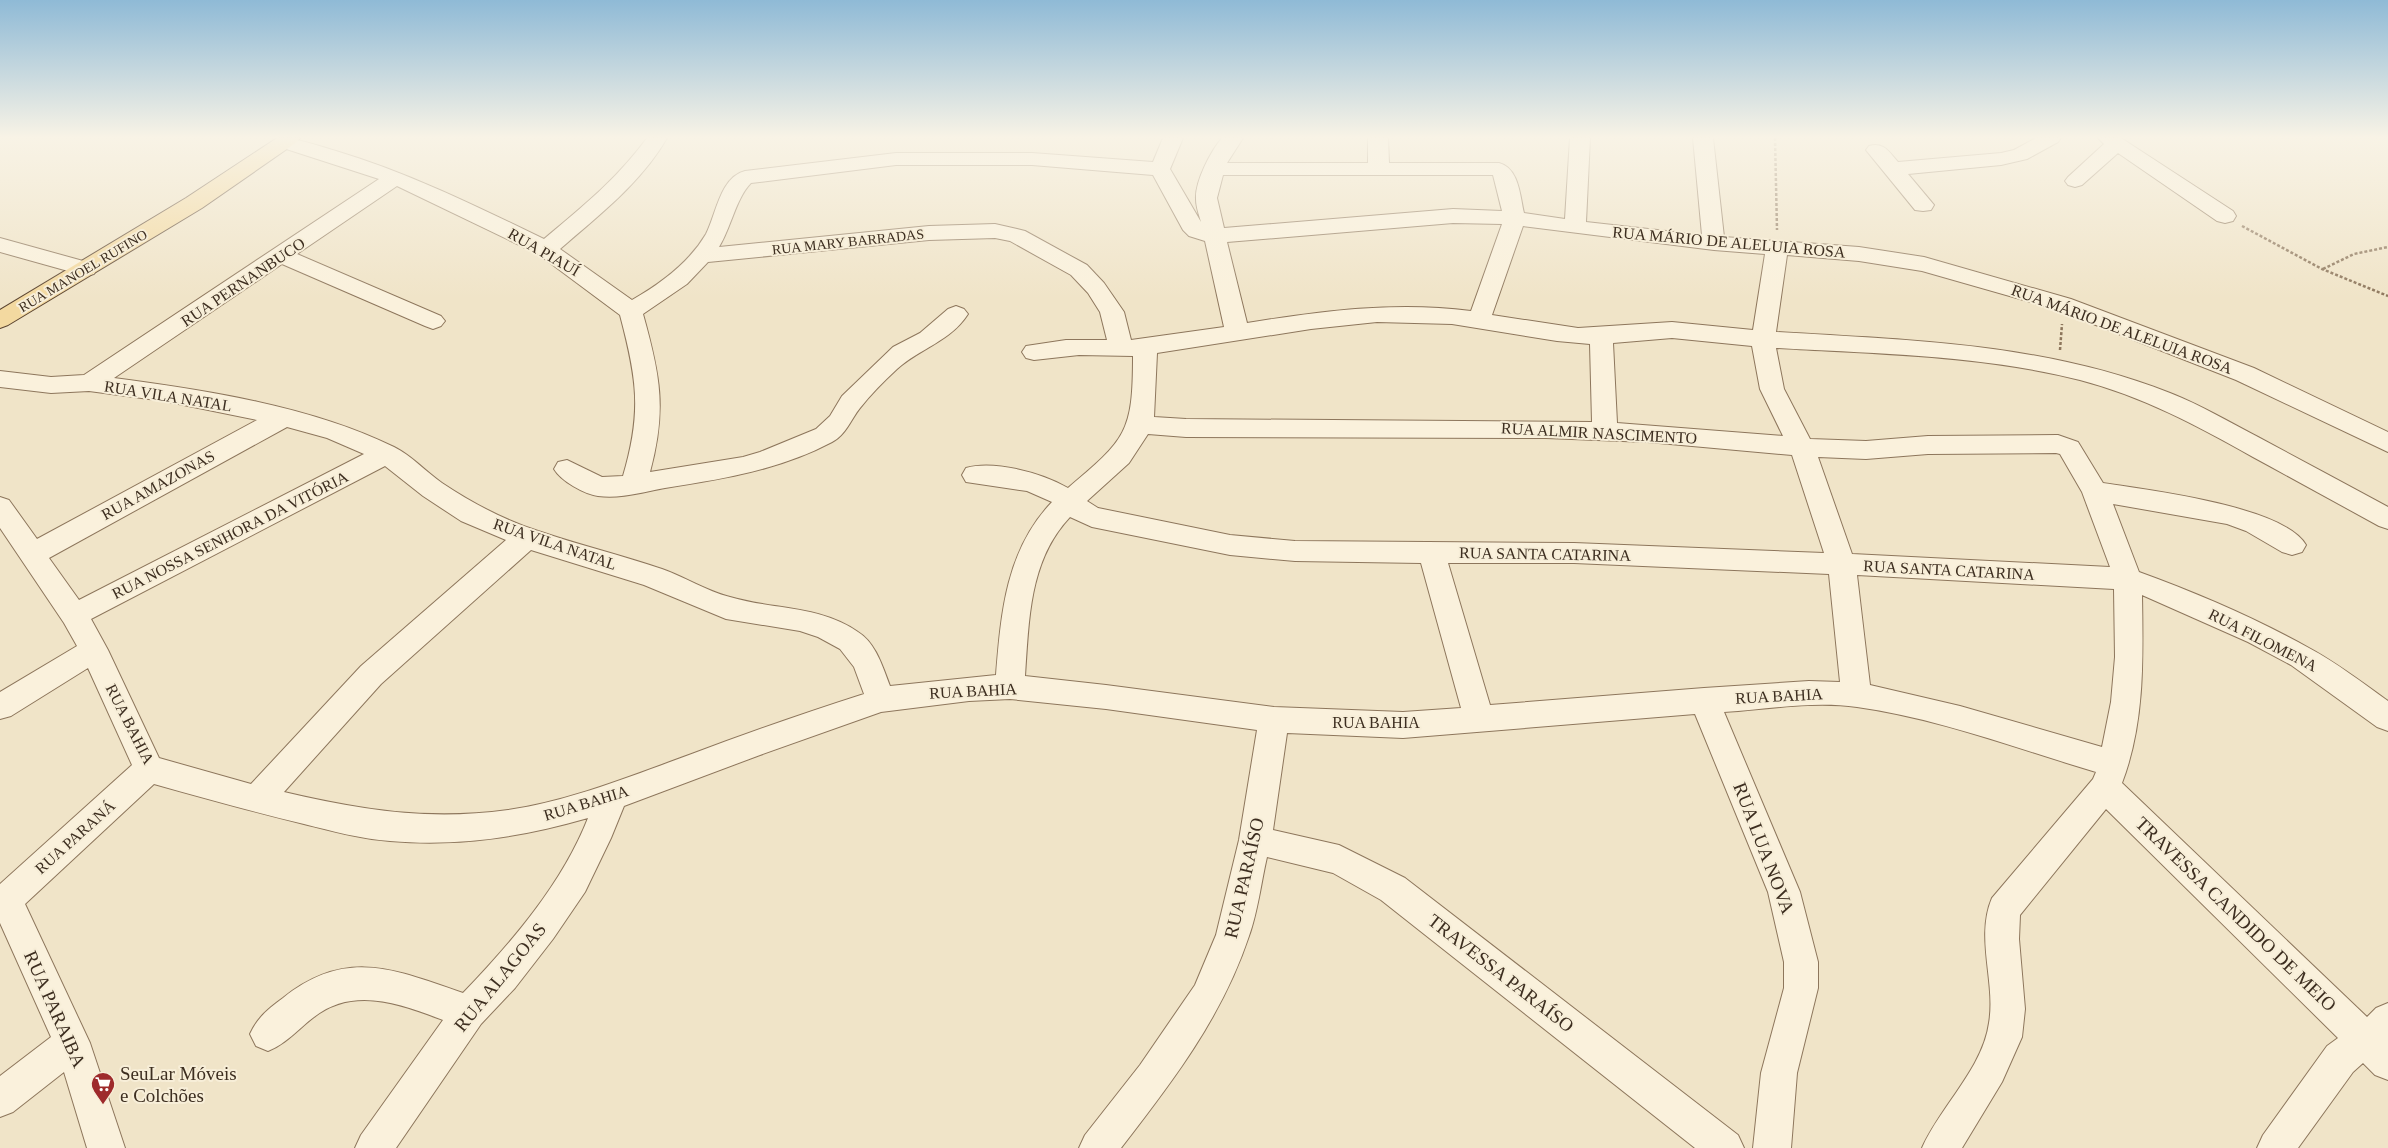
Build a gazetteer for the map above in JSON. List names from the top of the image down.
{
  "streets": {
    "main road": ["RUA MANOEL RUFINO"],
    "street": [
      "RUA MARY BARRADAS",
      "RUA MÁRIO DE ALELUIA ROSA",
      "RUA PIAUÍ",
      "RUA PERNANBUCO",
      "RUA VILA NATAL",
      "RUA ALMIR NASCIMENTO",
      "RUA AMAZONAS",
      "RUA NOSSA SENHORA DA VITÓRIA",
      "RUA SANTA CATARINA",
      "RUA FILOMENA",
      "RUA BAHIA",
      "RUA PARANÁ",
      "RUA LUA NOVA",
      "RUA PARAÍSO",
      "TRAVESSA CANDIDO DE MEIO",
      "TRAVESSA PARAÍSO",
      "RUA ALAGOAS",
      "RUA PARAIBA"
    ]
  },
  "crossings": [
    ["RUA MARY BARRADAS", "RUA ALMIR NASCIMENTO"],
    ["RUA PERNANBUCO", "RUA VILA NATAL"],
    ["RUA VILA NATAL", "RUA AMAZONAS"],
    ["RUA VILA NATAL", "RUA NOSSA SENHORA DA VITÓRIA"],
    ["RUA VILA NATAL", "RUA BAHIA"],
    ["RUA AMAZONAS", "RUA BAHIA"],
    ["RUA NOSSA SENHORA DA VITÓRIA", "RUA BAHIA"],
    ["RUA SANTA CATARINA", "RUA FILOMENA"],
    ["RUA BAHIA", "RUA PARANÁ"],
    ["RUA BAHIA", "RUA LUA NOVA"],
    ["RUA BAHIA", "RUA PARAÍSO"],
    ["RUA BAHIA", "TRAVESSA CANDIDO DE MEIO"],
    ["RUA BAHIA", "RUA ALAGOAS"],
    ["RUA PARANÁ", "RUA PARAIBA"],
    ["RUA PARAÍSO", "TRAVESSA PARAÍSO"]
  ],
  "places": {
    "supermarket": ["SeuLar Móveis e Colchões"]
  }
}
